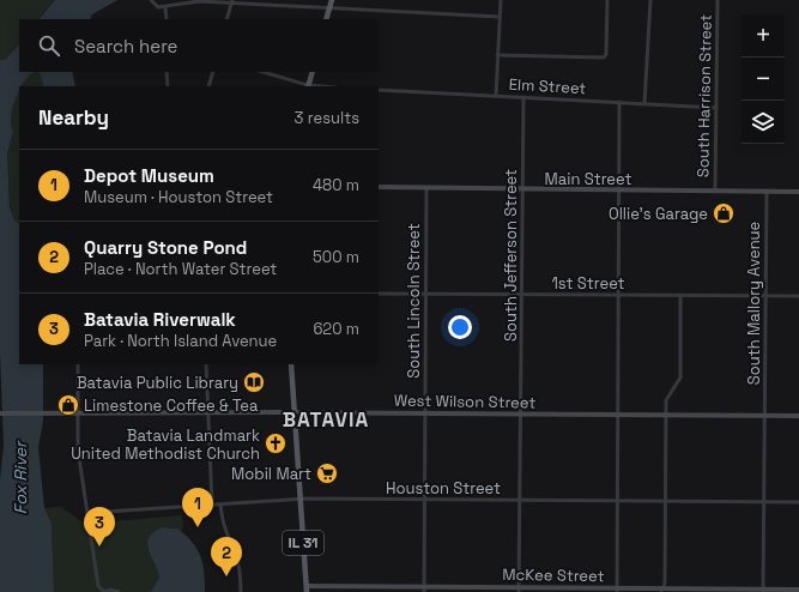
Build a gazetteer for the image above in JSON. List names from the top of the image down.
{
  "streets": {
    "main road": [
      "Main Street",
      "West Wilson Street",
      "IL 31",
      "McKee Street"
    ],
    "street": [
      "Elm Street",
      "South Harrison Street",
      "South Jefferson Street",
      "1st Street",
      "South Lincoln Street",
      "South Mallory Avenue",
      "Houston Street"
    ]
  },
  "crossings": [
    ["Elm Street", "South Harrison Street"],
    ["Elm Street", "South Jefferson Street"],
    ["South Harrison Street", "Main Street"],
    ["Main Street", "South Jefferson Street"],
    ["Main Street", "South Lincoln Street"],
    ["Main Street", "South Mallory Avenue"],
    ["South Jefferson Street", "1st Street"],
    ["South Jefferson Street", "West Wilson Street"],
    ["South Jefferson Street", "Houston Street"],
    ["South Jefferson Street", "McKee Street"],
    ["1st Street", "South Lincoln Street"],
    ["1st Street", "South Mallory Avenue"],
    ["South Lincoln Street", "West Wilson Street"],
    ["South Lincoln Street", "Houston Street"],
    ["South Lincoln Street", "McKee Street"],
    ["South Mallory Avenue", "West Wilson Street"],
    ["South Mallory Avenue", "Houston Street"],
    ["South Mallory Avenue", "McKee Street"],
    ["West Wilson Street", "IL 31"],
    ["Houston Street", "IL 31"],
    ["IL 31", "McKee Street"]
  ],
  "districts": ["BATAVIA"],
  "water": ["Fox River"],
  "places": {
    "shop": ["Ollie's Garage", "Limestone Coffee & Tea"],
    "library": ["Batavia Public Library"],
    "church": ["Batavia Landmark United Methodist Church"],
    "supermarket": ["Mobil Mart"]
  },
  "page": {
    "map_buttons": ["+", "−"],
    "search": "Search here",
    "heading": ["Nearby", "3 results"],
    "list": [
      {
        "mark": "1",
        "name": "Depot Museum",
        "note": "Museum · Houston Street",
        "value": "480 m"
      },
      {
        "mark": "2",
        "name": "Quarry Stone Pond",
        "note": "Place · North Water Street",
        "value": "500 m"
      },
      {
        "mark": "3",
        "name": "Batavia Riverwalk",
        "note": "Park · North Island Avenue",
        "value": "620 m"
      }
    ],
    "pins": ["1", "3", "2"]
  }
}
